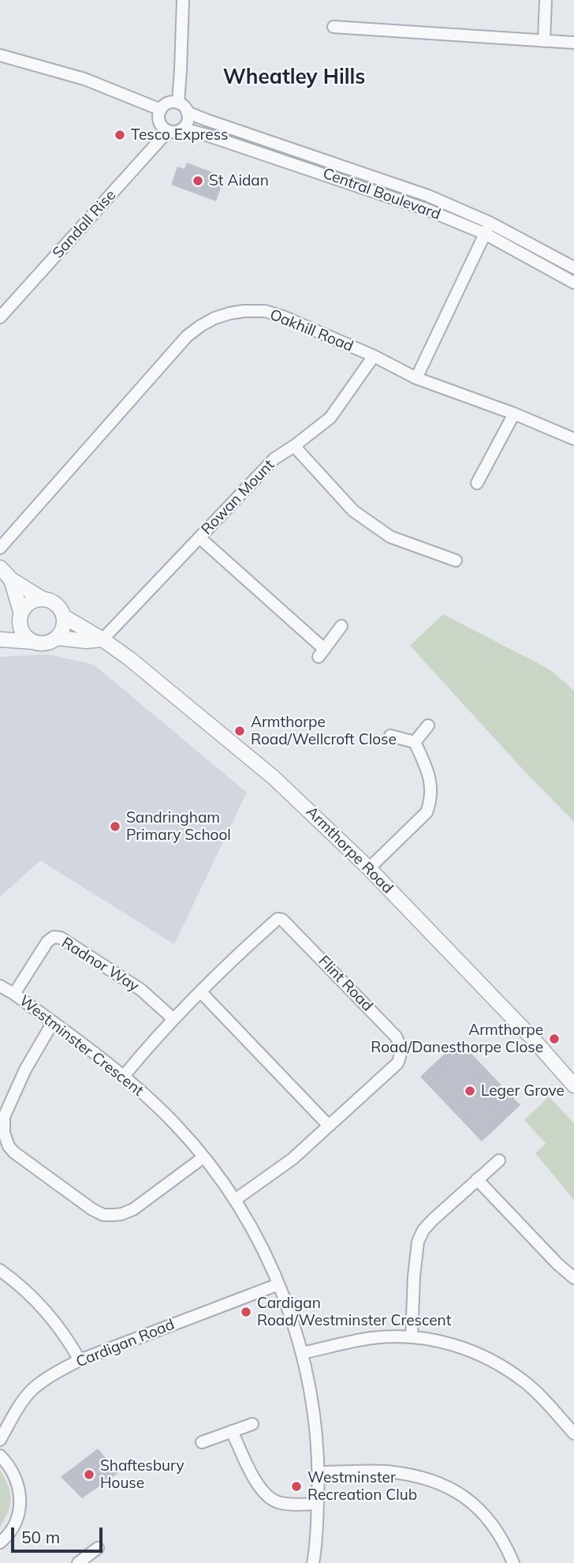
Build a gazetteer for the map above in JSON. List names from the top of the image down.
{
  "streets": {
    "street": [
      "Central Boulevard",
      "Sandall Rise",
      "Oakhill Road",
      "Rowan Mount",
      "Armthorpe Road",
      "Radnor Way",
      "Flint Road",
      "Westminster Crescent",
      "Cardigan Road"
    ]
  },
  "crossings": [
    ["Central Boulevard", "Sandall Rise"],
    ["Oakhill Road", "Rowan Mount"],
    ["Rowan Mount", "Armthorpe Road"],
    ["Radnor Way", "Flint Road"],
    ["Radnor Way", "Westminster Crescent"],
    ["Flint Road", "Westminster Crescent"],
    ["Westminster Crescent", "Cardigan Road"]
  ],
  "districts": ["Wheatley Hills"],
  "places": [
    "Tesco Express",
    "St Aidan",
    "Armthorpe Road/Wellcroft Close",
    "Sandringham Primary School",
    "Armthorpe Road/Danesthorpe Close",
    "Leger Grove",
    "Cardigan Road/Westminster Crescent",
    "Shaftesbury House",
    "Westminster Recreation Club"
  ],
  "scale_bar": "50 m"
}
